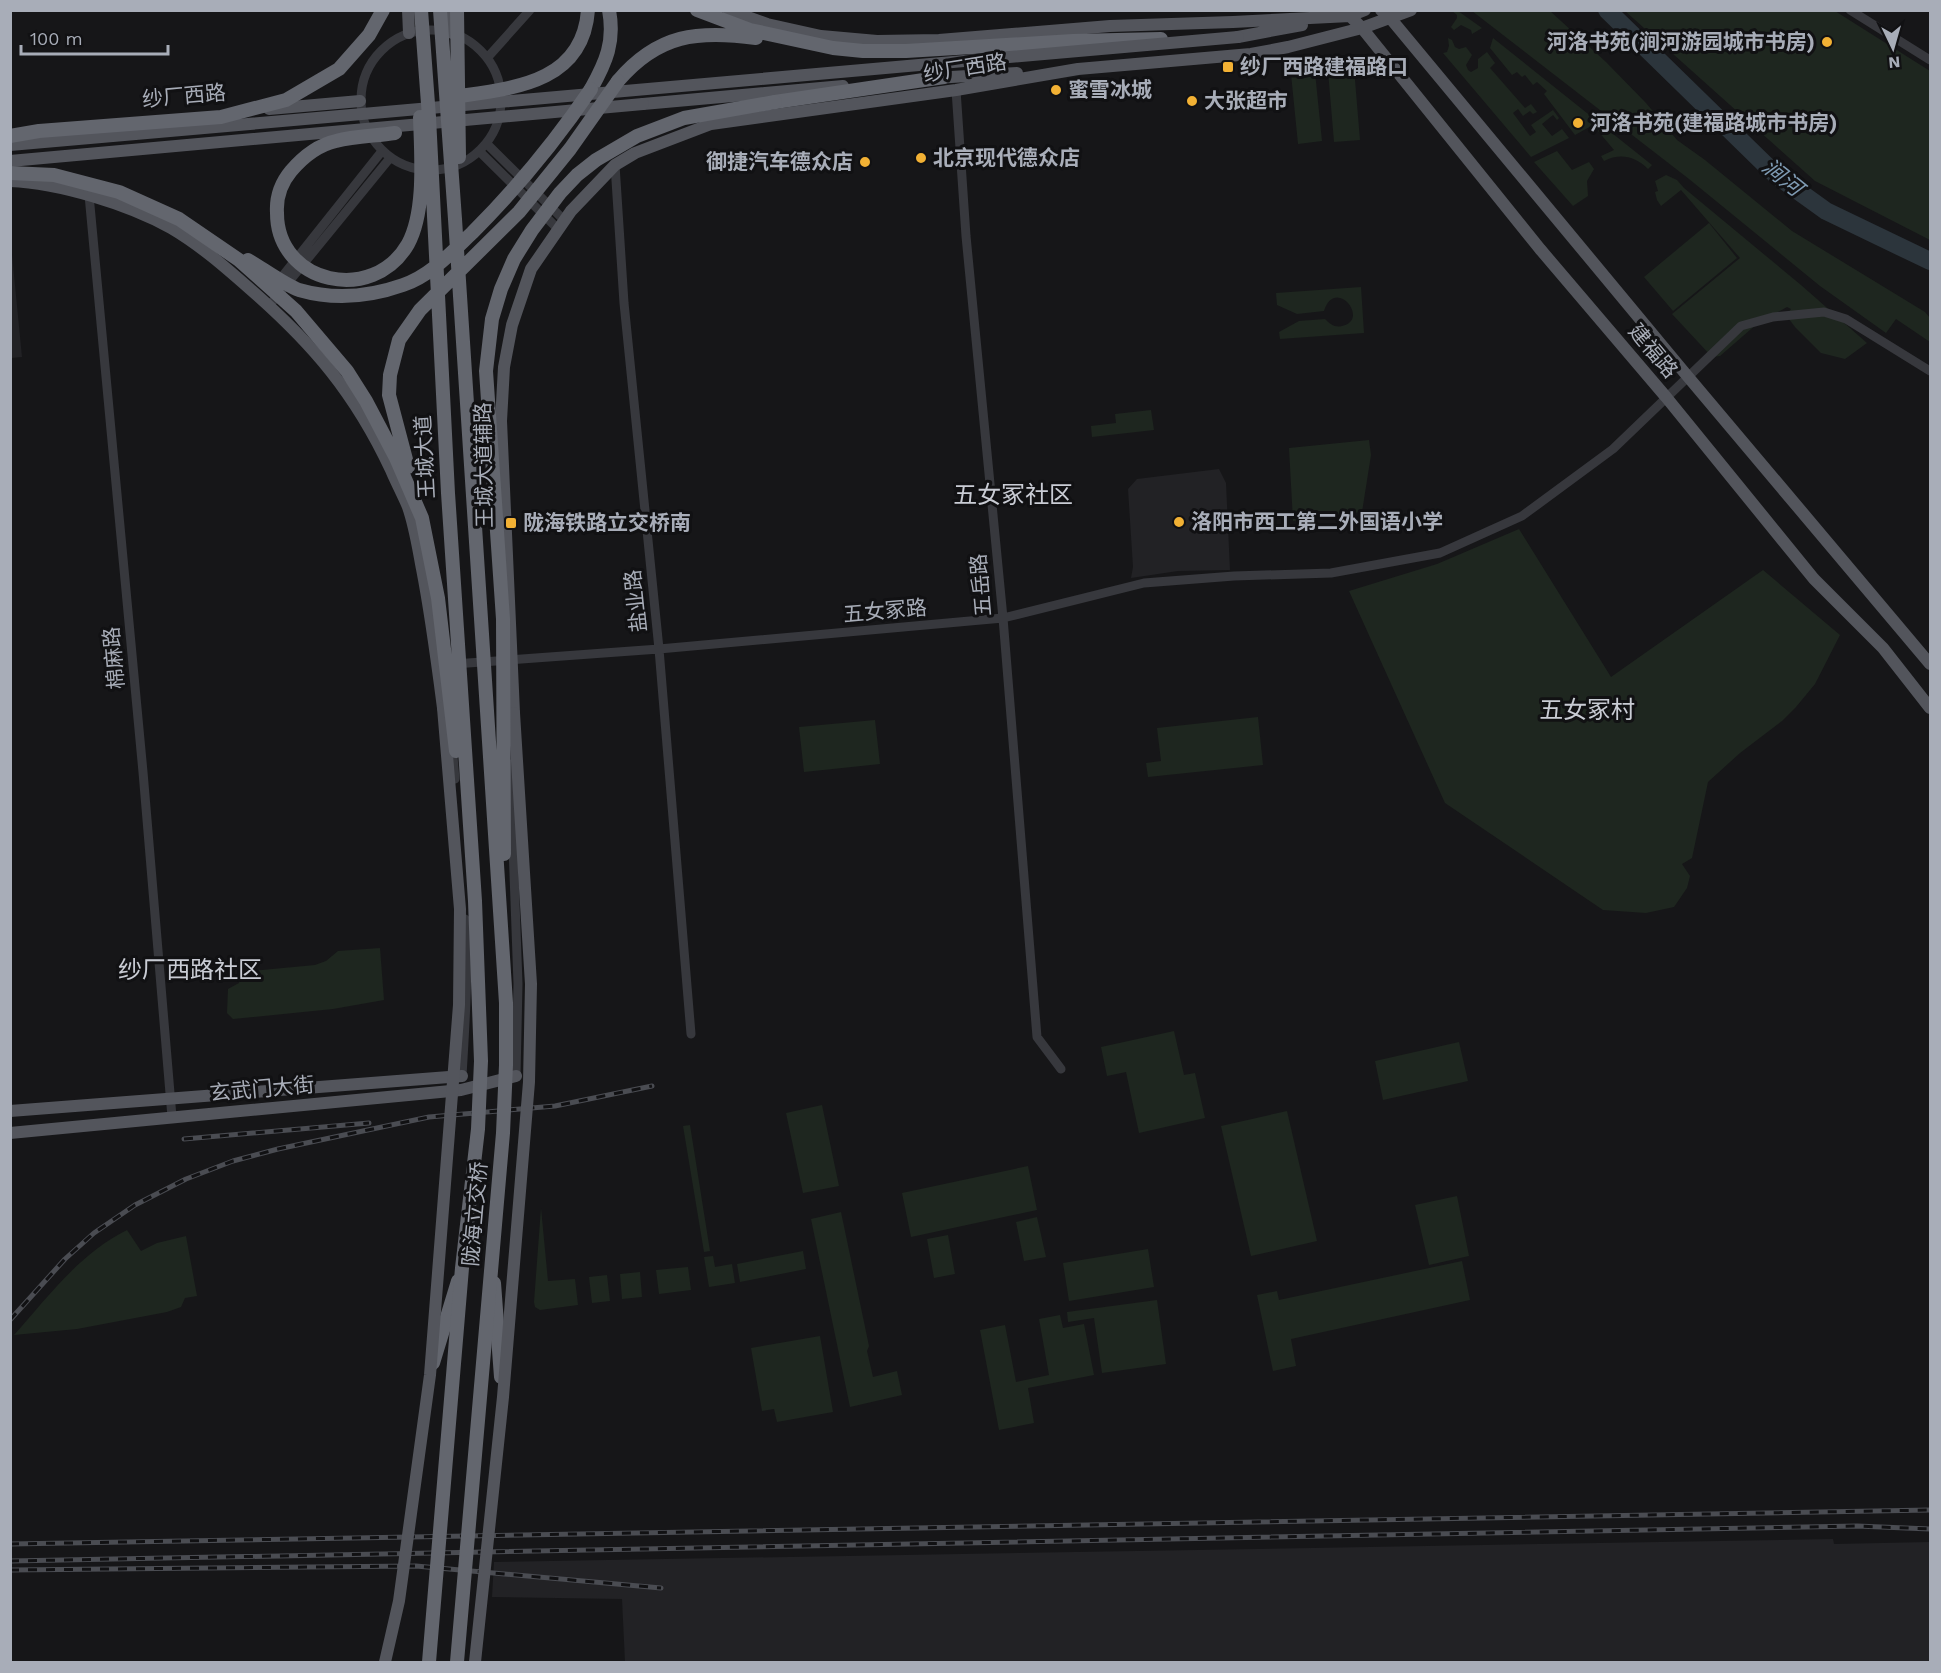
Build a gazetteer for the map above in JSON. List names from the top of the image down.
{
  "streets": {
    "highway": ["王城大道", "陇海立交桥"],
    "main road": [
      "纱厂西路",
      "建福路",
      "王城大道辅路",
      "玄武门大街"
    ],
    "street": [
      "五岳路",
      "盐业路",
      "五女冢路",
      "棉麻路"
    ]
  },
  "crossings": [
    ["纱厂西路", "建福路"],
    ["纱厂西路", "王城大道辅路"],
    ["纱厂西路", "五岳路"],
    ["纱厂西路", "盐业路"],
    ["建福路", "五女冢路"],
    ["王城大道", "陇海立交桥"],
    ["王城大道辅路", "五女冢路"],
    ["五岳路", "五女冢路"],
    ["盐业路", "五女冢路"],
    ["棉麻路", "玄武门大街"]
  ],
  "districts": ["五女冢社区", "五女冢村", "纱厂西路社区"],
  "water": ["涧河"],
  "places": {
    "other": [
      "河洛书苑(涧河游园城市书房)",
      "蜜雪冰城",
      "大张超市",
      "河洛书苑(建福路城市书房)",
      "北京现代德众店",
      "御捷汽车德众店",
      "洛阳市西工第二外国语小学"
    ],
    "transit": ["纱厂西路建福路口", "陇海铁路立交桥南"]
  },
  "scale_bar": "100 m",
  "north": "bottom"
}
